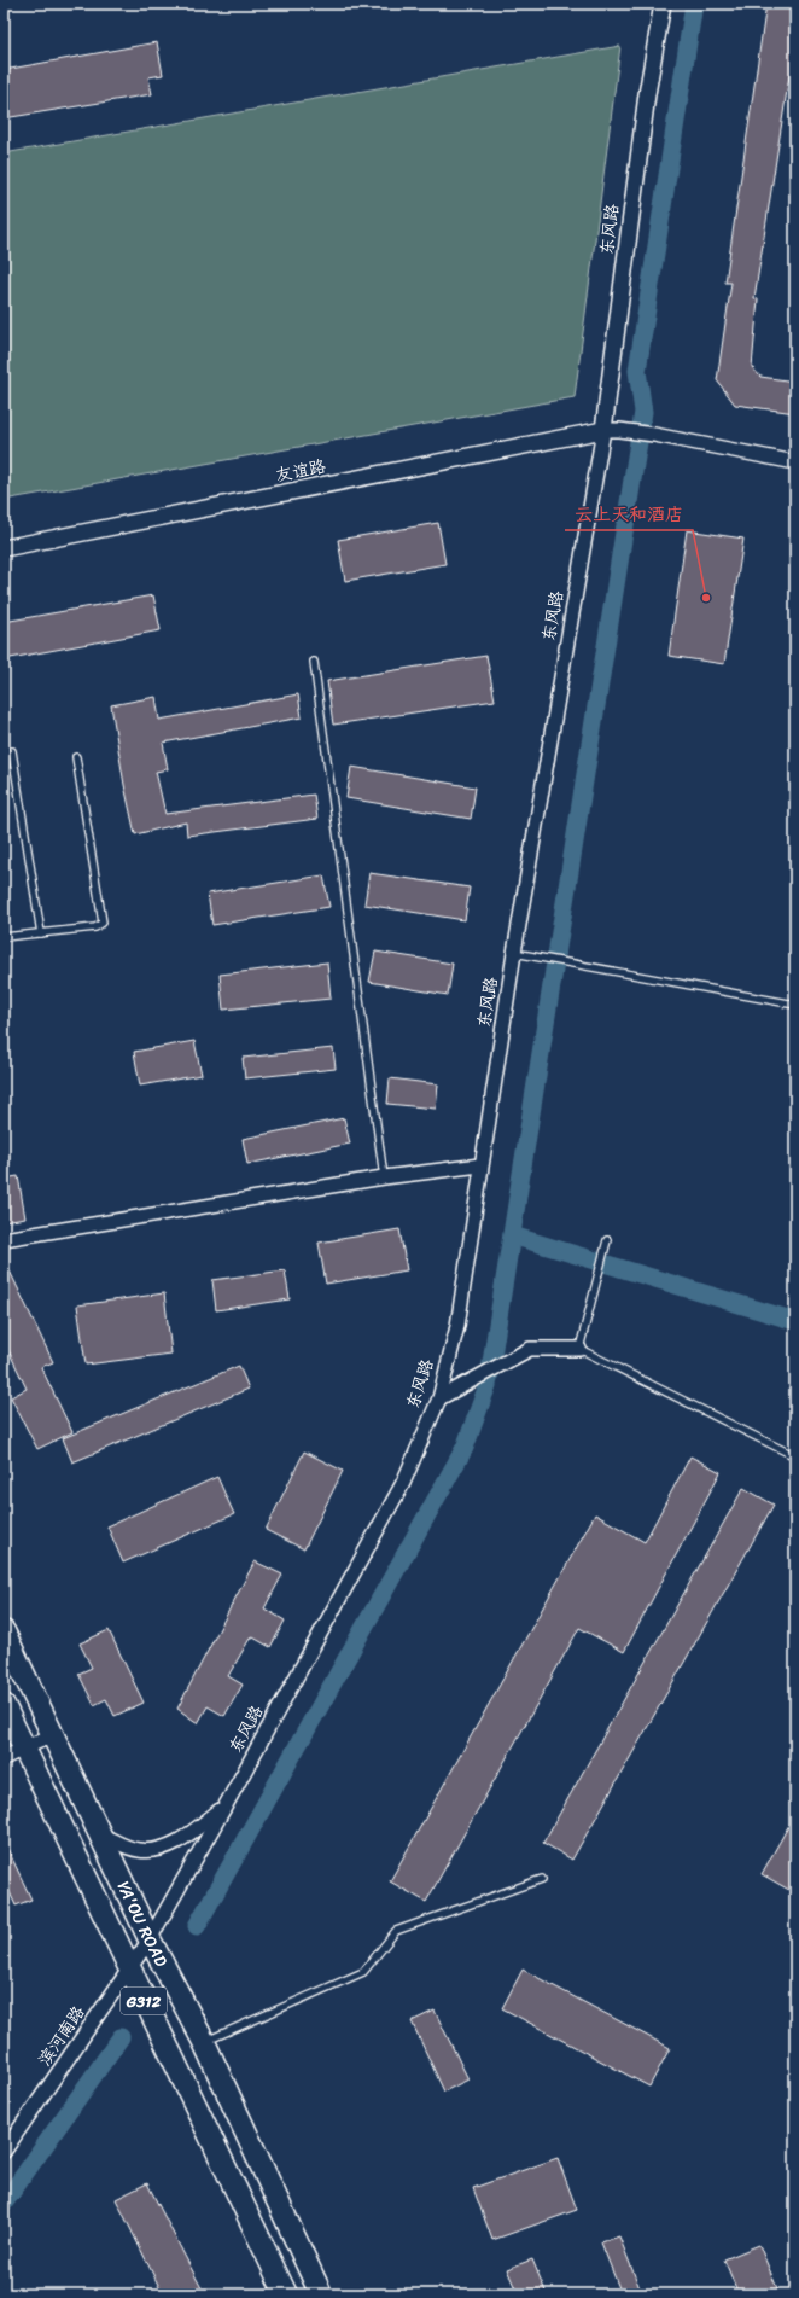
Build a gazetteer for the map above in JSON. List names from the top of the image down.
{
  "streets": {
    "highway": ["YA'OU ROAD", "G312"],
    "street": ["东风路", "友谊路", "滨河南路"]
  },
  "crossings": [
    ["东风路", "友谊路"],
    ["东风路", "YA'OU ROAD"],
    ["东风路", "滨河南路"],
    ["YA'OU ROAD", "滨河南路"]
  ],
  "places": ["云上天和酒店"]
}
